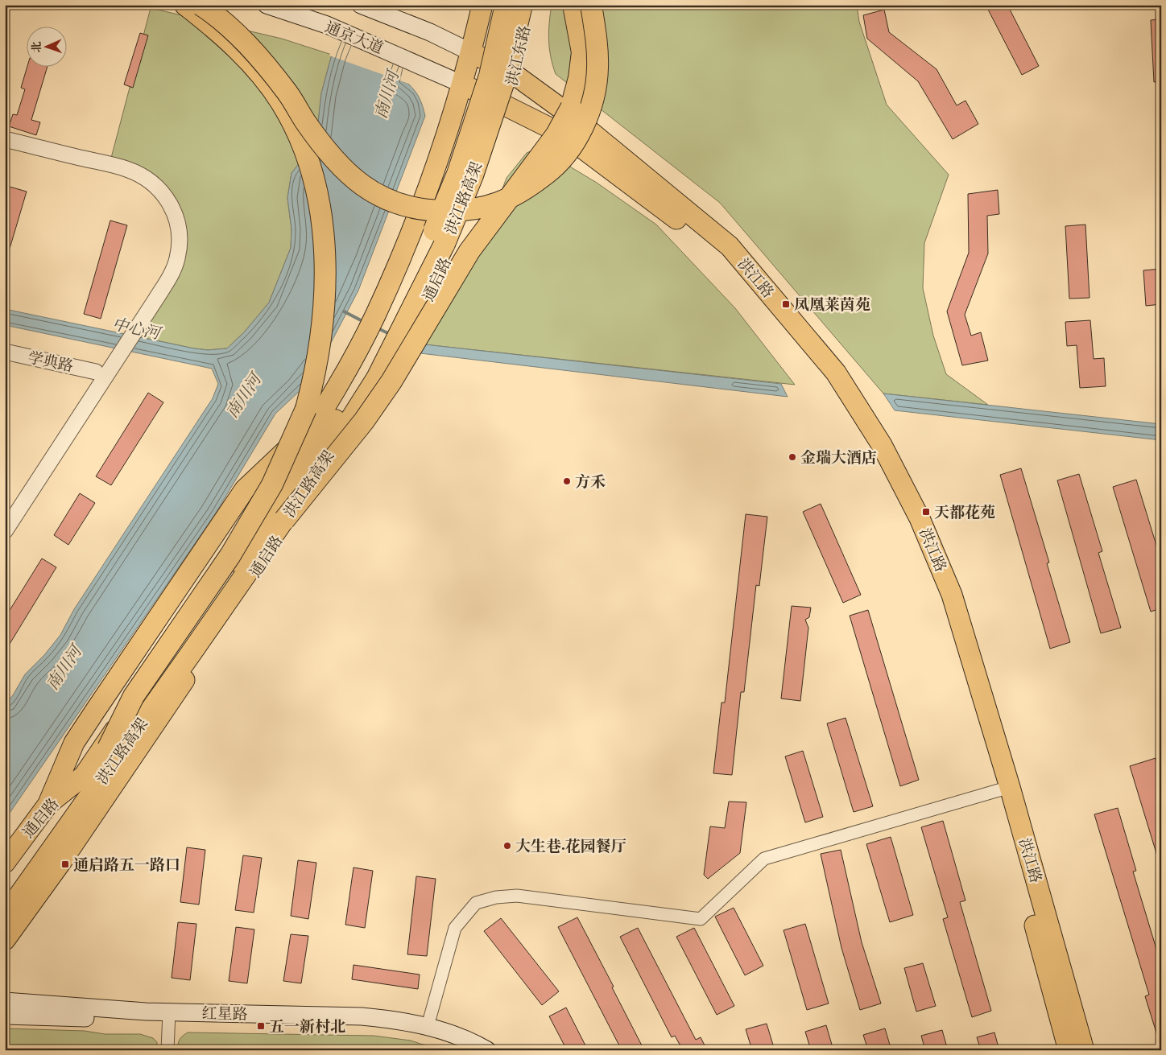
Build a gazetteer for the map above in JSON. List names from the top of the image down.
{
  "streets": {
    "highway": ["洪江路高架"],
    "main road": [
      "通京大道",
      "洪江东路",
      "洪江路",
      "通启路",
      "红星路"
    ],
    "street": ["学典路"]
  },
  "crossings": [
    ["通京大道", "洪江东路"],
    ["通京大道", "洪江路"],
    ["通京大道", "通启路"],
    ["洪江东路", "洪江路"],
    ["洪江东路", "通启路"],
    ["洪江路", "通启路"]
  ],
  "water": ["南川河", "中心河"],
  "places": {
    "transit": [
      "凤凰莱茵苑",
      "天都花苑",
      "通启路五一路口",
      "五一新村北"
    ],
    "other": ["金瑞大酒店", "方禾", "大生巷·花园餐厅"]
  },
  "north": "left"
}
